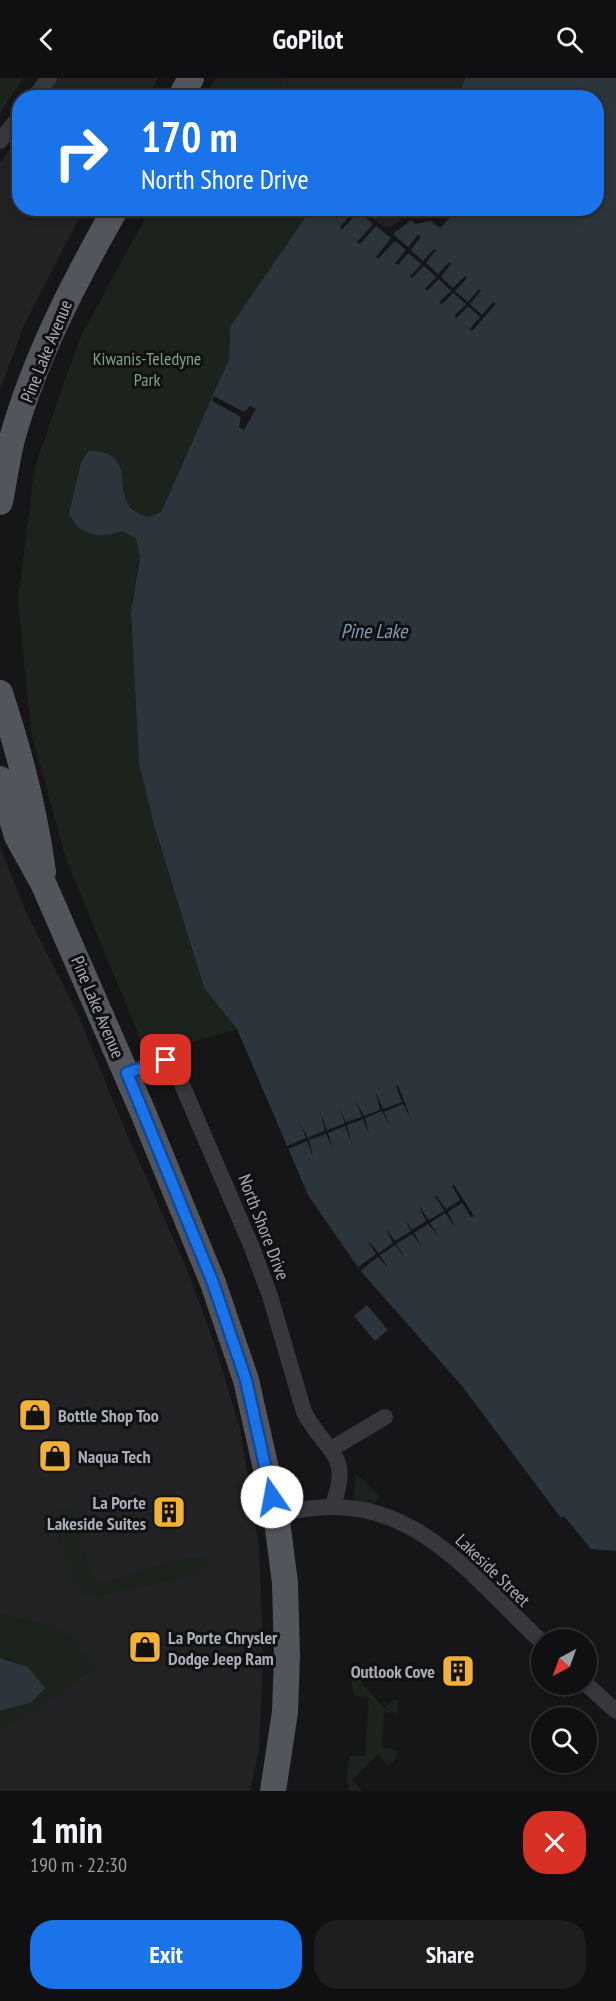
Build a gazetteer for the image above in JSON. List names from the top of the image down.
{
  "streets": {
    "main road": ["Pine Lake Avenue"],
    "street": ["North Shore Drive", "Lakeside Street"]
  },
  "crossings": [
    ["Pine Lake Avenue", "North Shore Drive"],
    ["Pine Lake Avenue", "Lakeside Street"],
    ["North Shore Drive", "Lakeside Street"]
  ],
  "water": ["Pine Lake"],
  "parks": ["Kiwanis-Teledyne Park"],
  "places": {
    "shop": ["Bottle Shop Too", "Naqua Tech", "La Porte Chrysler Dodge Jeep Ram"],
    "building": ["La Porte Lakeside Suites", "Outlook Cove"]
  },
  "north": "bottom left",
  "page": {
    "header": "GoPilot",
    "turn": ["170 m", "North Shore Drive"],
    "heading": ["1 min", "190 m · 22:30"],
    "buttons": ["Exit", "Share"]
  }
}
